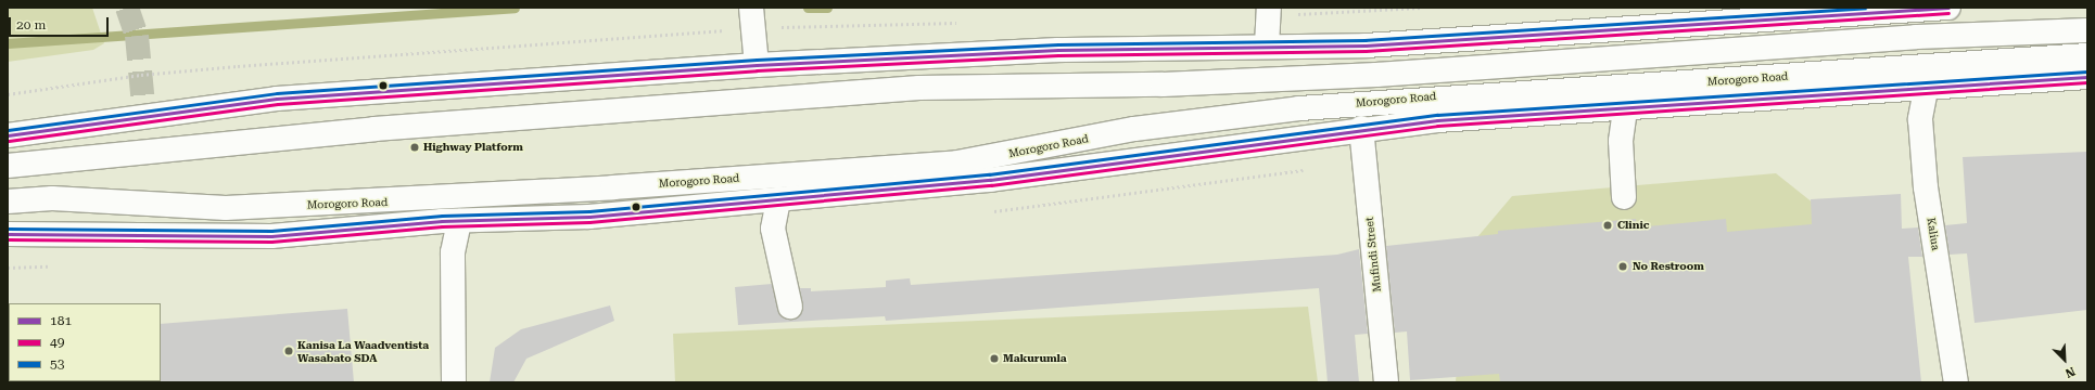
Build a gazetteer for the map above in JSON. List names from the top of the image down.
{
  "streets": {
    "main road": ["Morogoro Road", "Kaliua", "Mufindi Street"]
  },
  "crossings": [
    ["Morogoro Road", "Kaliua"],
    ["Morogoro Road", "Mufindi Street"]
  ],
  "places": [
    "Highway Platform",
    "Clinic",
    "No Restroom",
    "Kanisa La Waadventista Wasabato SDA",
    "Makurumla"
  ],
  "lines": ["transit line 181", "transit line 53", "transit line 49"],
  "legend": ["181", "49", "53"],
  "scale_bar": "20 m",
  "north": "bottom right"
}
